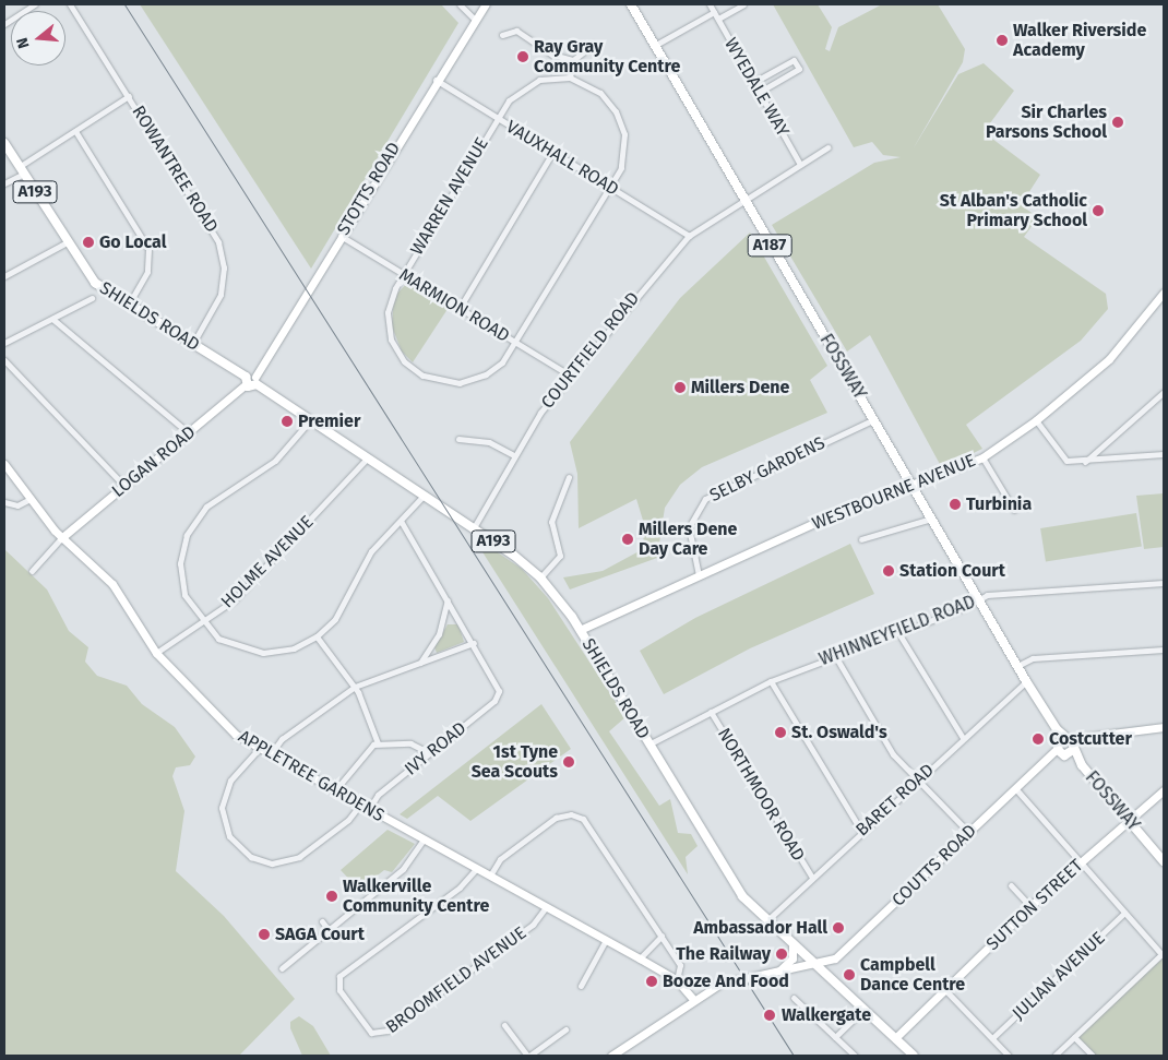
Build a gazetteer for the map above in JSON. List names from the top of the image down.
{
  "streets": {
    "main road": [
      "A193",
      "A187",
      "SHIELDS ROAD",
      "FOSSWAY"
    ],
    "street": [
      "WYEDALE WAY",
      "VAUXHALL ROAD",
      "ROWANTREE ROAD",
      "STOTTS ROAD",
      "WARREN AVENUE",
      "MARMION ROAD",
      "COURTFIELD ROAD",
      "LOGAN ROAD",
      "SELBY GARDENS",
      "WESTBOURNE AVENUE",
      "HOLME AVENUE",
      "WHINNEYFIELD ROAD",
      "IVY ROAD",
      "APPLETREE GARDENS",
      "NORTHMOOR ROAD",
      "BARET ROAD",
      "COUTTS ROAD",
      "SUTTON STREET",
      "JULIAN AVENUE",
      "BROOMFIELD AVENUE"
    ]
  },
  "crossings": [
    ["VAUXHALL ROAD", "STOTTS ROAD"],
    ["VAUXHALL ROAD", "WARREN AVENUE"],
    ["VAUXHALL ROAD", "COURTFIELD ROAD"],
    ["ROWANTREE ROAD", "SHIELDS ROAD"],
    ["STOTTS ROAD", "MARMION ROAD"],
    ["STOTTS ROAD", "SHIELDS ROAD"],
    ["STOTTS ROAD", "LOGAN ROAD"],
    ["A193", "SHIELDS ROAD"],
    ["WARREN AVENUE", "MARMION ROAD"],
    ["MARMION ROAD", "COURTFIELD ROAD"],
    ["SHIELDS ROAD", "COURTFIELD ROAD"],
    ["SHIELDS ROAD", "LOGAN ROAD"],
    ["SHIELDS ROAD", "WESTBOURNE AVENUE"],
    ["SHIELDS ROAD", "HOLME AVENUE"],
    ["SHIELDS ROAD", "WHINNEYFIELD ROAD"],
    ["SHIELDS ROAD", "BARET ROAD"],
    ["SHIELDS ROAD", "COUTTS ROAD"],
    ["SHIELDS ROAD", "SUTTON STREET"],
    ["COURTFIELD ROAD", "FOSSWAY"],
    ["FOSSWAY", "SELBY GARDENS"],
    ["FOSSWAY", "WESTBOURNE AVENUE"],
    ["FOSSWAY", "WHINNEYFIELD ROAD"],
    ["FOSSWAY", "BARET ROAD"],
    ["FOSSWAY", "COUTTS ROAD"],
    ["FOSSWAY", "SUTTON STREET"],
    ["LOGAN ROAD", "APPLETREE GARDENS"],
    ["SELBY GARDENS", "WESTBOURNE AVENUE"],
    ["HOLME AVENUE", "APPLETREE GARDENS"],
    ["WHINNEYFIELD ROAD", "NORTHMOOR ROAD"],
    ["IVY ROAD", "APPLETREE GARDENS"],
    ["APPLETREE GARDENS", "BROOMFIELD AVENUE"],
    ["NORTHMOOR ROAD", "BARET ROAD"]
  ],
  "places": [
    "Walker Riverside Academy",
    "Ray Gray Community Centre",
    "Sir Charles Parsons School",
    "St Alban's Catholic Primary School",
    "Go Local",
    "Millers Dene",
    "Premier",
    "Turbinia",
    "Millers Dene Day Care",
    "Station Court",
    "St. Oswald's",
    "Costcutter",
    "1st Tyne Sea Scouts",
    "Walkerville Community Centre",
    "Ambassador Hall",
    "SAGA Court",
    "The Railway",
    "Campbell Dance Centre",
    "Booze And Food",
    "Walkergate"
  ],
  "north": "left"
}
